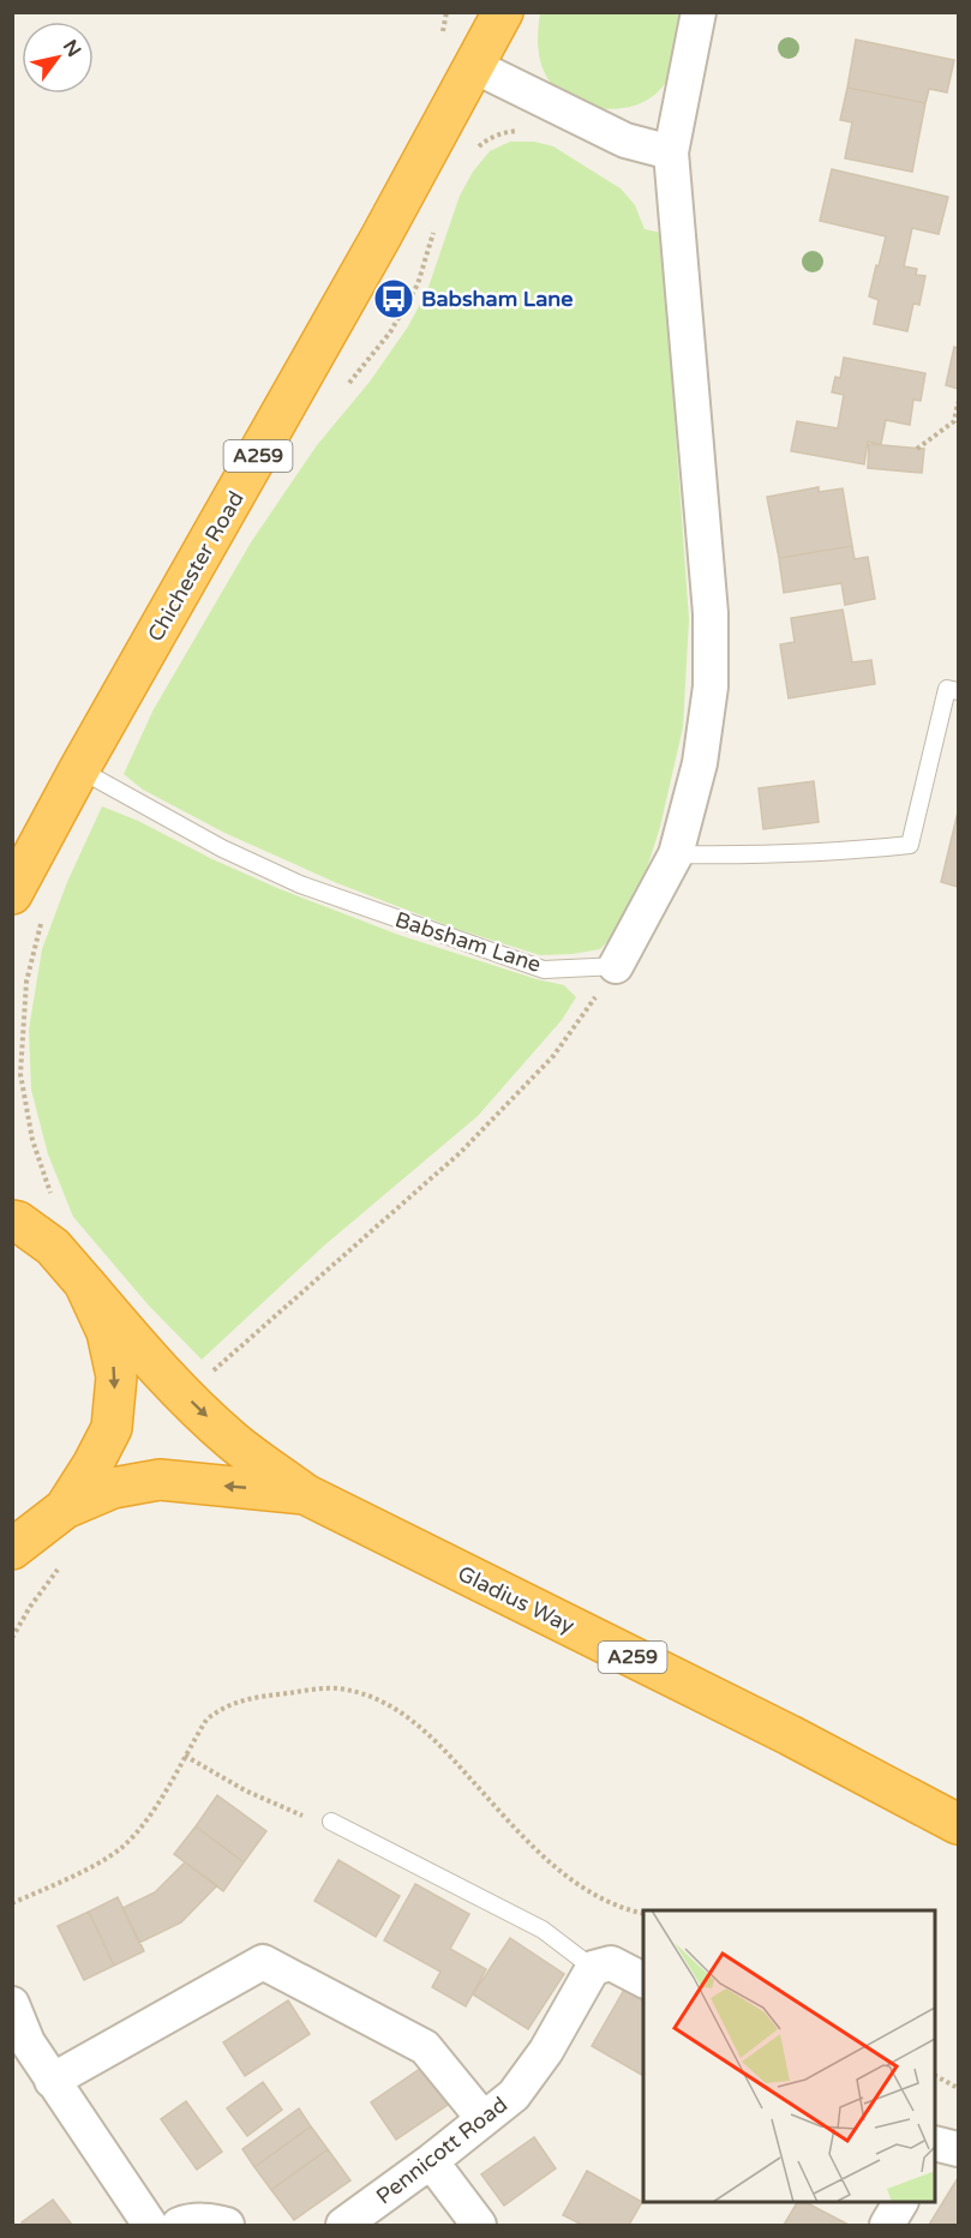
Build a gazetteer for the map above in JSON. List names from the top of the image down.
{
  "streets": {
    "highway": ["A259", "Chichester Road", "Gladius Way"],
    "street": ["Pennicott Road"],
    "lane": ["Babsham Lane"]
  },
  "crossings": [
    ["Chichester Road", "Babsham Lane"]
  ],
  "places": {
    "bus stop": ["Babsham Lane"]
  },
  "north": "top right"
}
